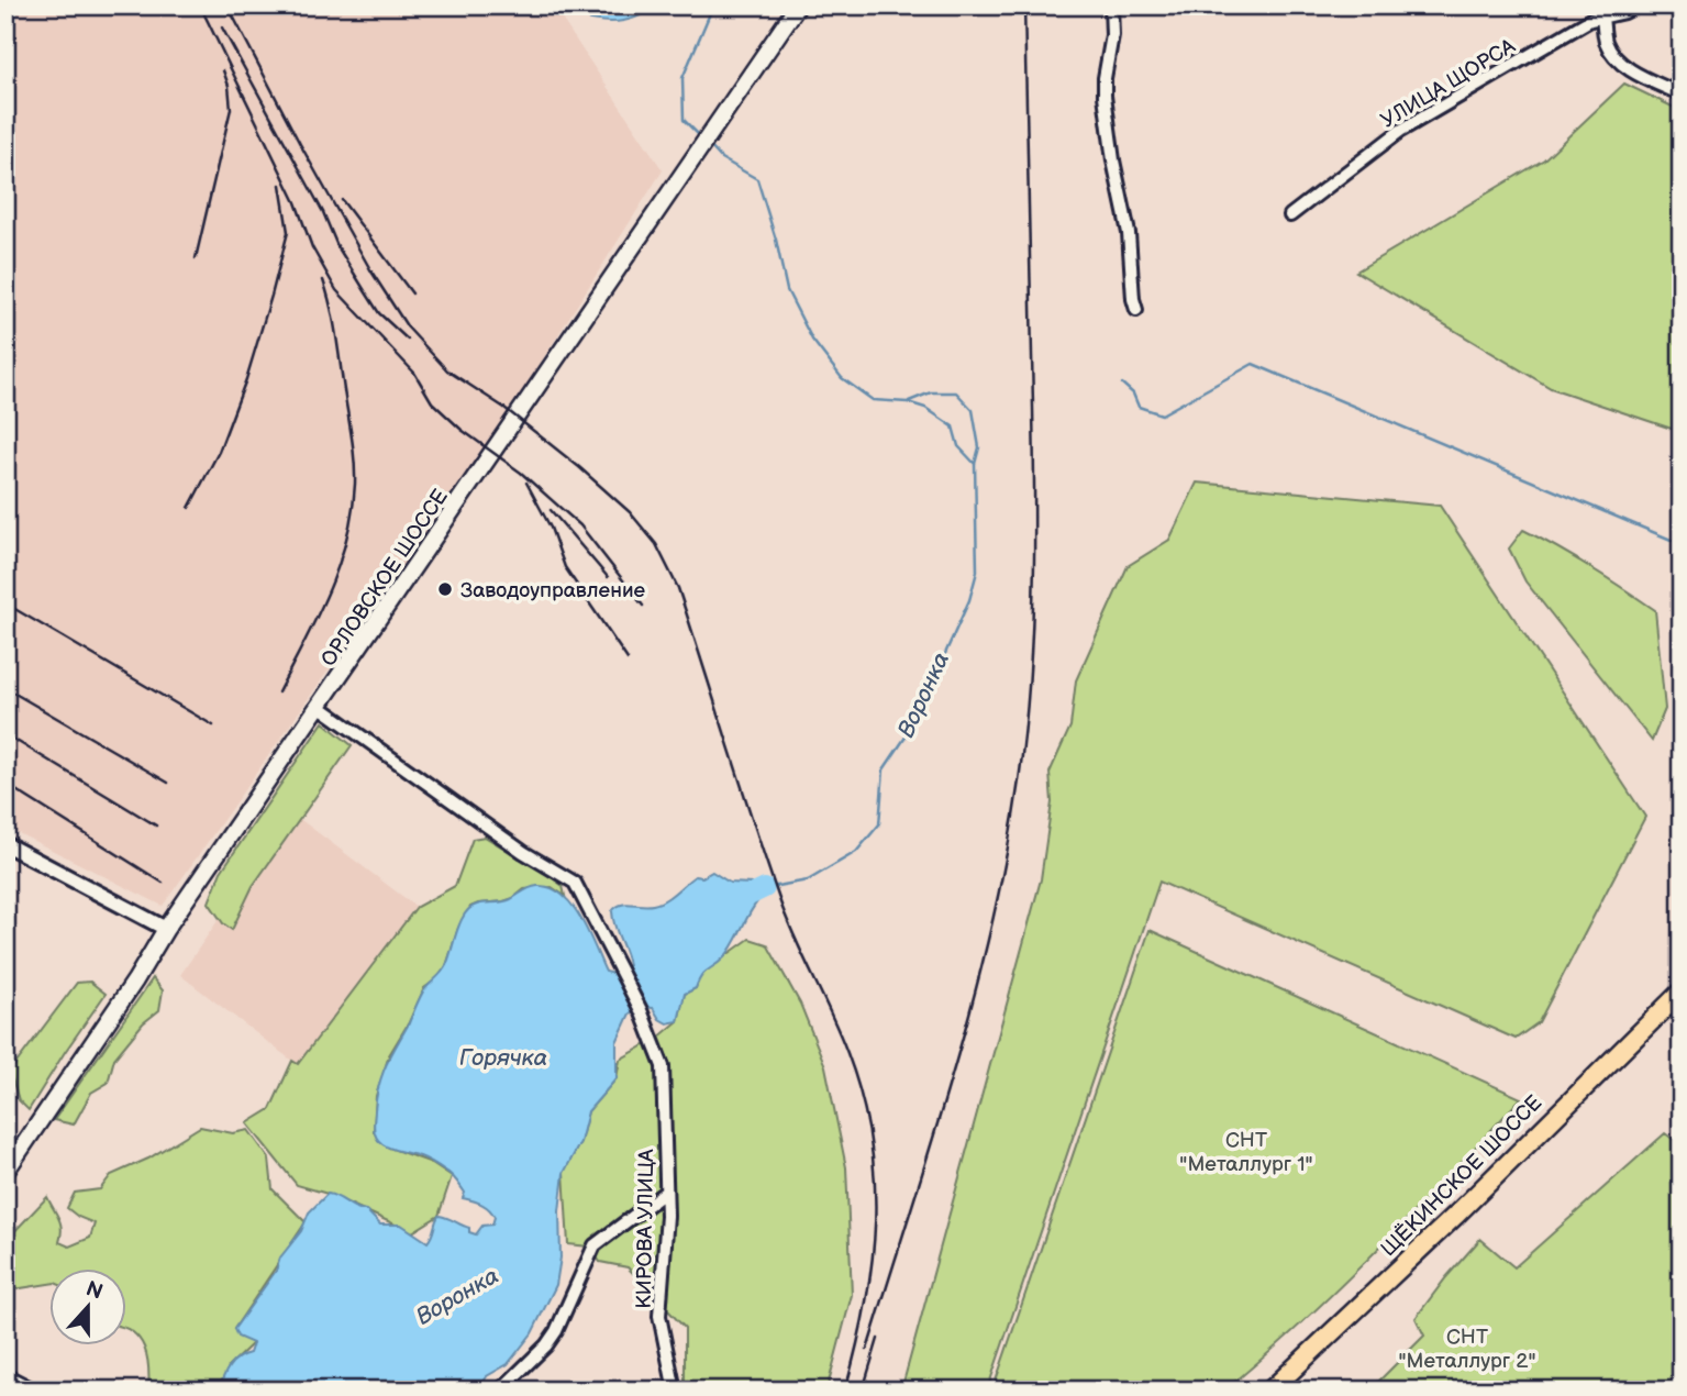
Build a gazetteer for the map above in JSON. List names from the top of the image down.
{
  "streets": {
    "main road": ["ОРЛОВСКОЕ ШОССЕ", "ЩЁКИНСКОЕ ШОССЕ"],
    "street": ["УЛИЦА ЩОРСА", "КИРОВА УЛИЦА"]
  },
  "crossings": [
    ["ОРЛОВСКОЕ ШОССЕ", "КИРОВА УЛИЦА"]
  ],
  "water": ["Воронка", "Горячка"],
  "parks": ["СНТ \"Металлург 1\"", "СНТ \"Металлург 2\""],
  "places": ["Заводоуправление"],
  "north": "top"
}
